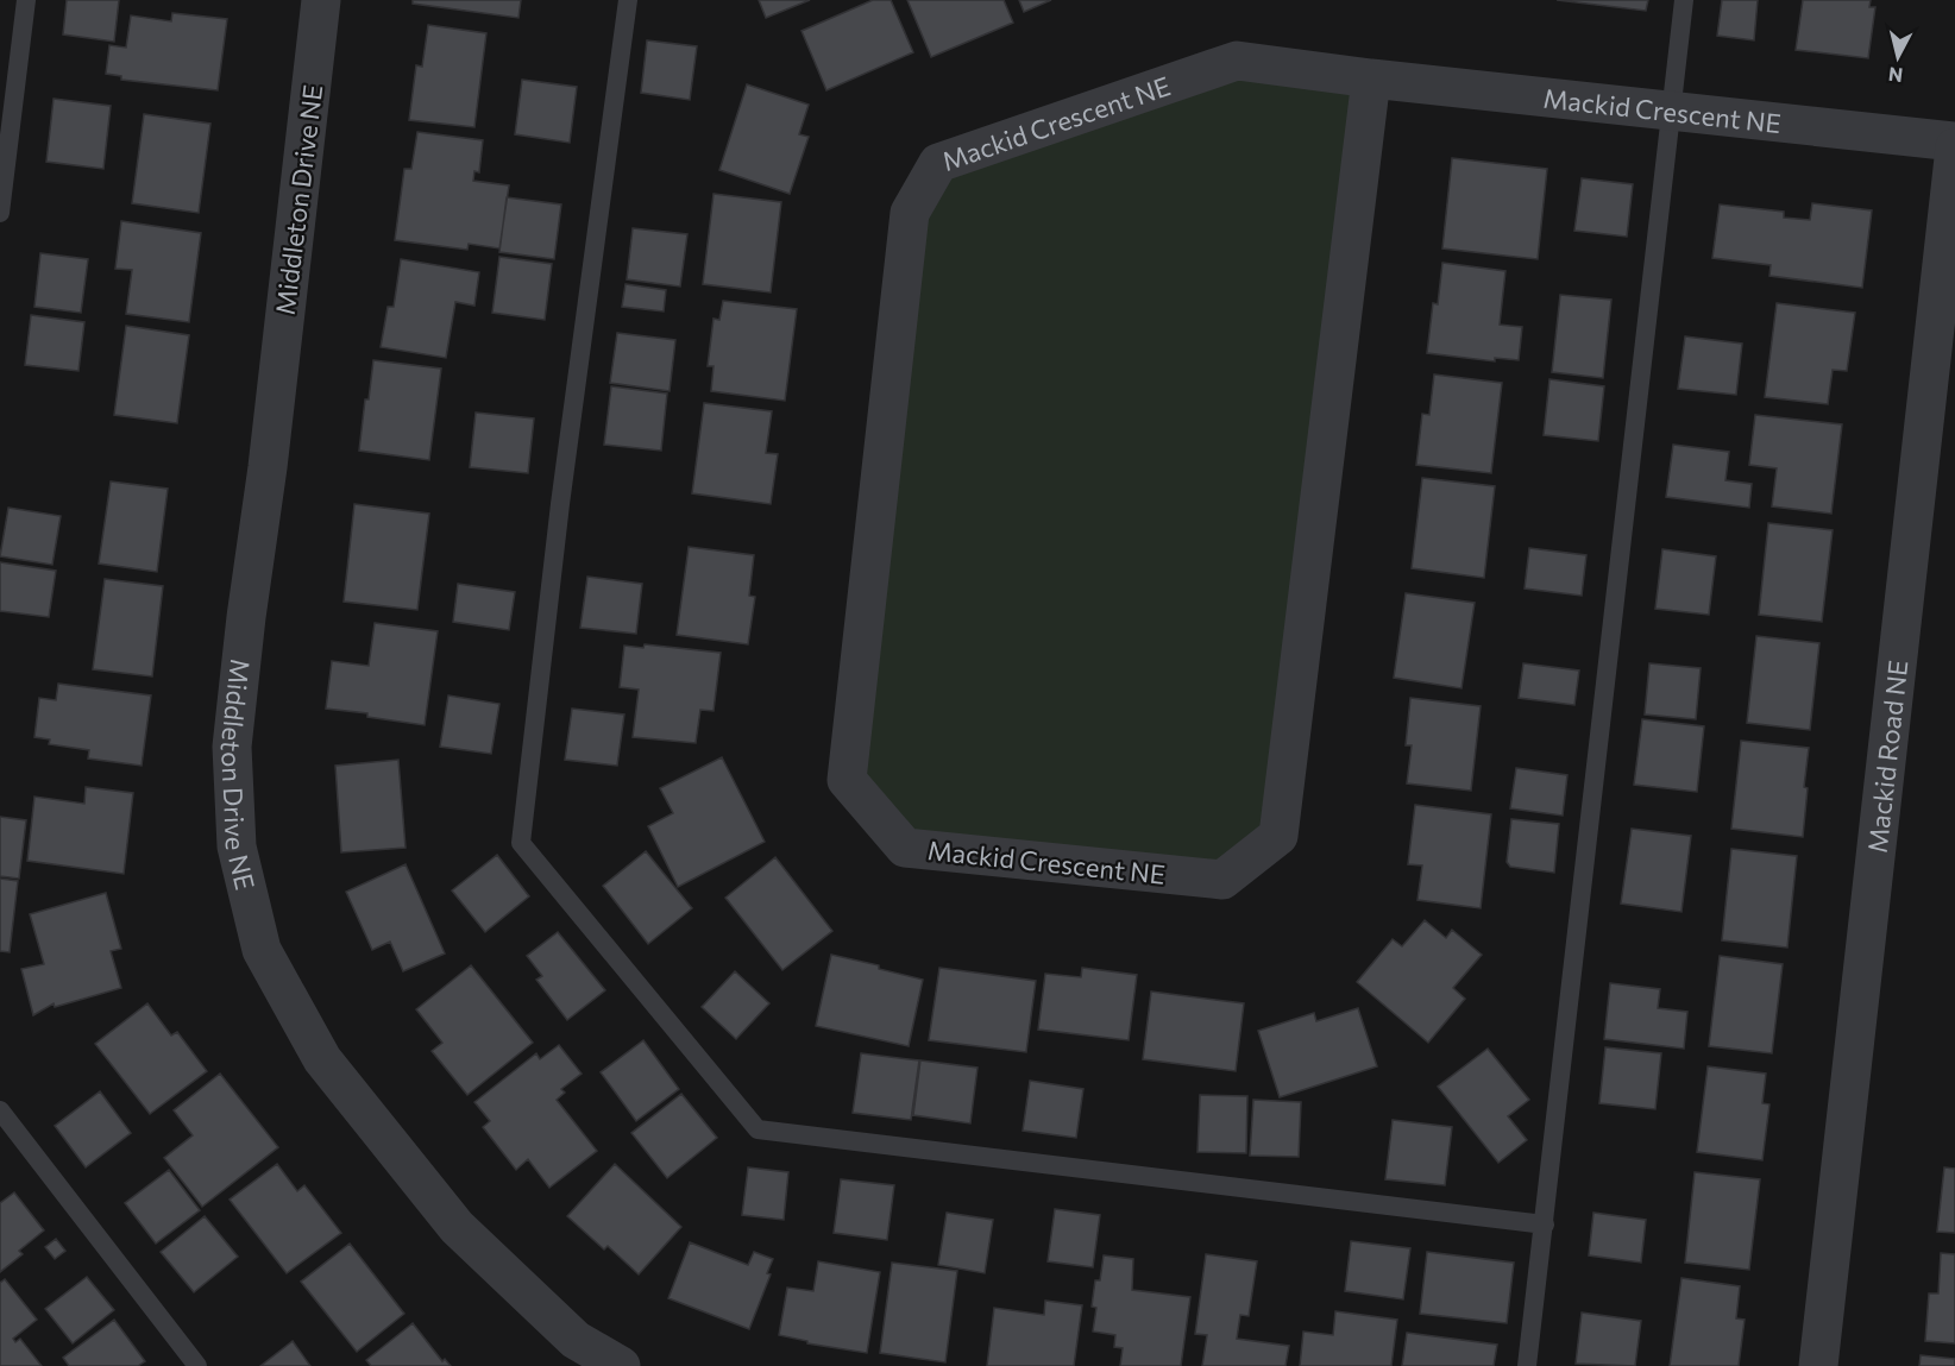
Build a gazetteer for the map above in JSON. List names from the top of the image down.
{
  "streets": {
    "street": ["Mackid Crescent NE", "Middleton Drive NE", "Mackid Road NE"]
  },
  "north": "bottom"
}
